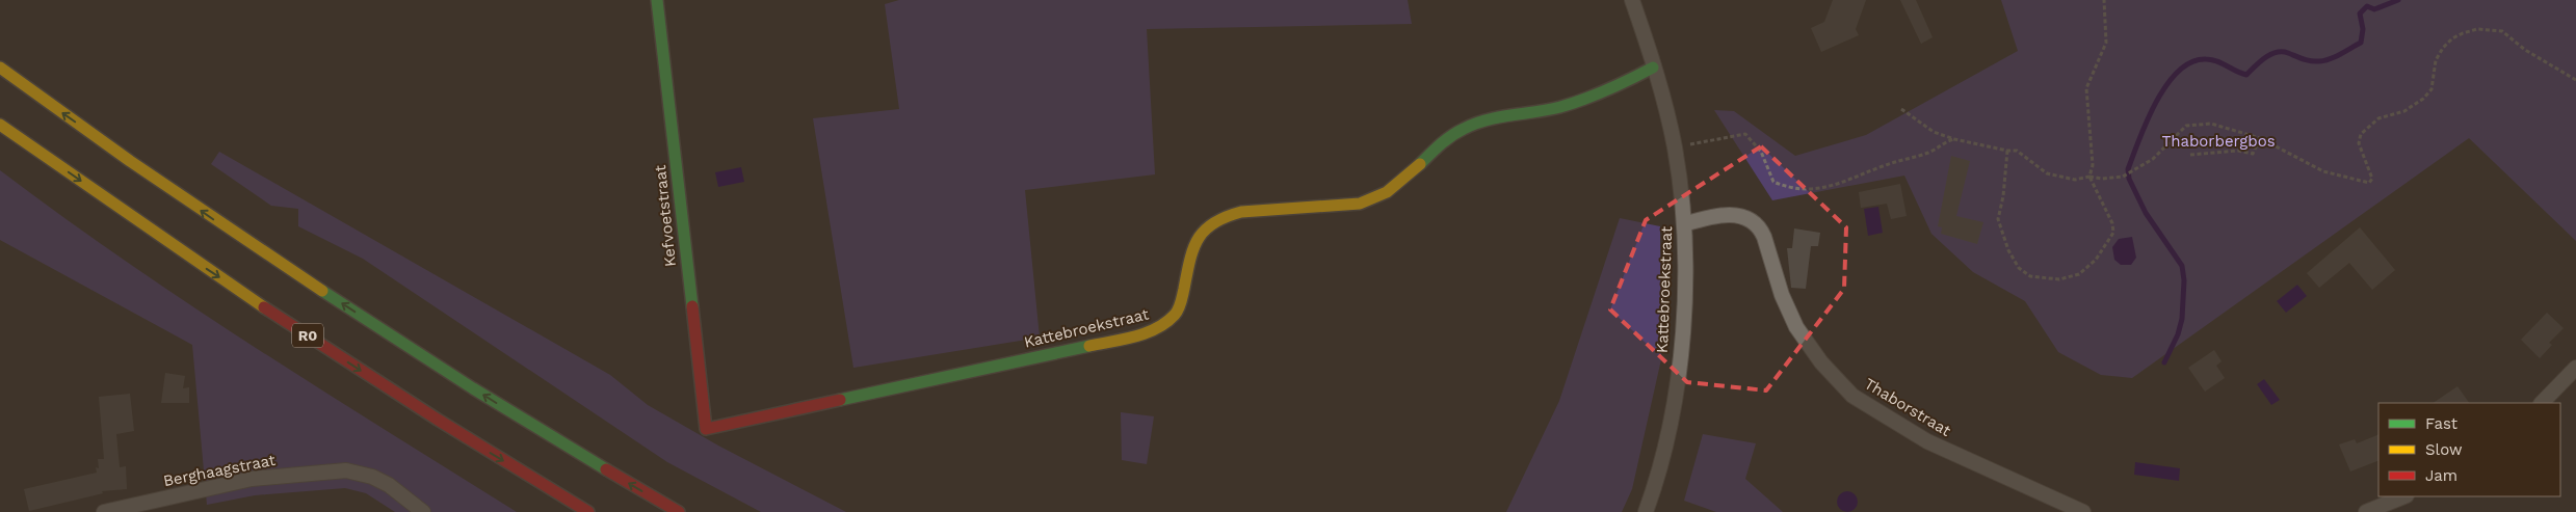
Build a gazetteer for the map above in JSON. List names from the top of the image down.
{
  "streets": {
    "main road": ["Kefvoetstraat", "Kattebroekstraat", "R0"],
    "street": ["Thaborstraat", "Berghaagstraat"]
  },
  "crossings": [
    ["Kefvoetstraat", "Kattebroekstraat"],
    ["Kattebroekstraat", "Thaborstraat"]
  ],
  "parks": ["Thaborbergbos"],
  "legend": ["Fast", "Slow", "Jam"]
}
